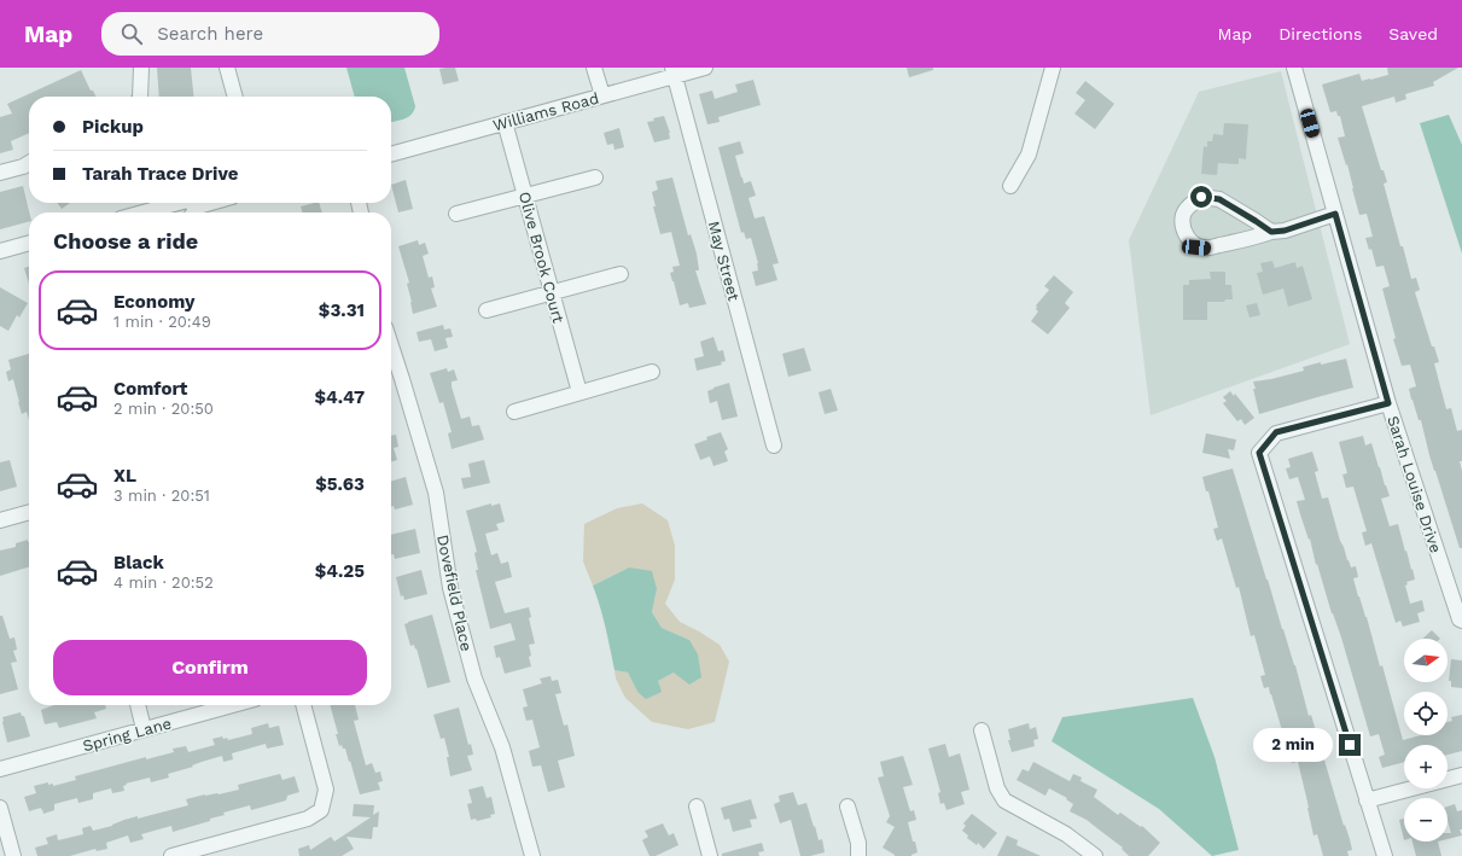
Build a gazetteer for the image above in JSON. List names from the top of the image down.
{
  "streets": {
    "street": [
      "Williams Road",
      "Olive Brook Court",
      "May Street",
      "Sarah Louise Drive",
      "Dovefield Place",
      "Spring Lane"
    ]
  },
  "crossings": [
    ["Williams Road", "Olive Brook Court"],
    ["Williams Road", "May Street"]
  ],
  "north": "right",
  "page": {
    "header": "Map",
    "search": "Search here",
    "nav": ["Map", "Directions", "Saved"],
    "banner": ["Pickup", "Tarah Trace Drive"],
    "heading": "Choose a ride",
    "list": [
      {
        "name": "Economy",
        "note": "1 min · 20:49",
        "value": "$3.31"
      },
      {
        "name": "Comfort",
        "note": "2 min · 20:50",
        "value": "$4.47"
      },
      {
        "name": "XL",
        "note": "3 min · 20:51",
        "value": "$5.63"
      },
      {
        "name": "Black",
        "note": "4 min · 20:52",
        "value": "$4.25"
      }
    ],
    "buttons": "Confirm",
    "map_buttons": ["+", "−"],
    "bubble": "2 min"
  }
}
